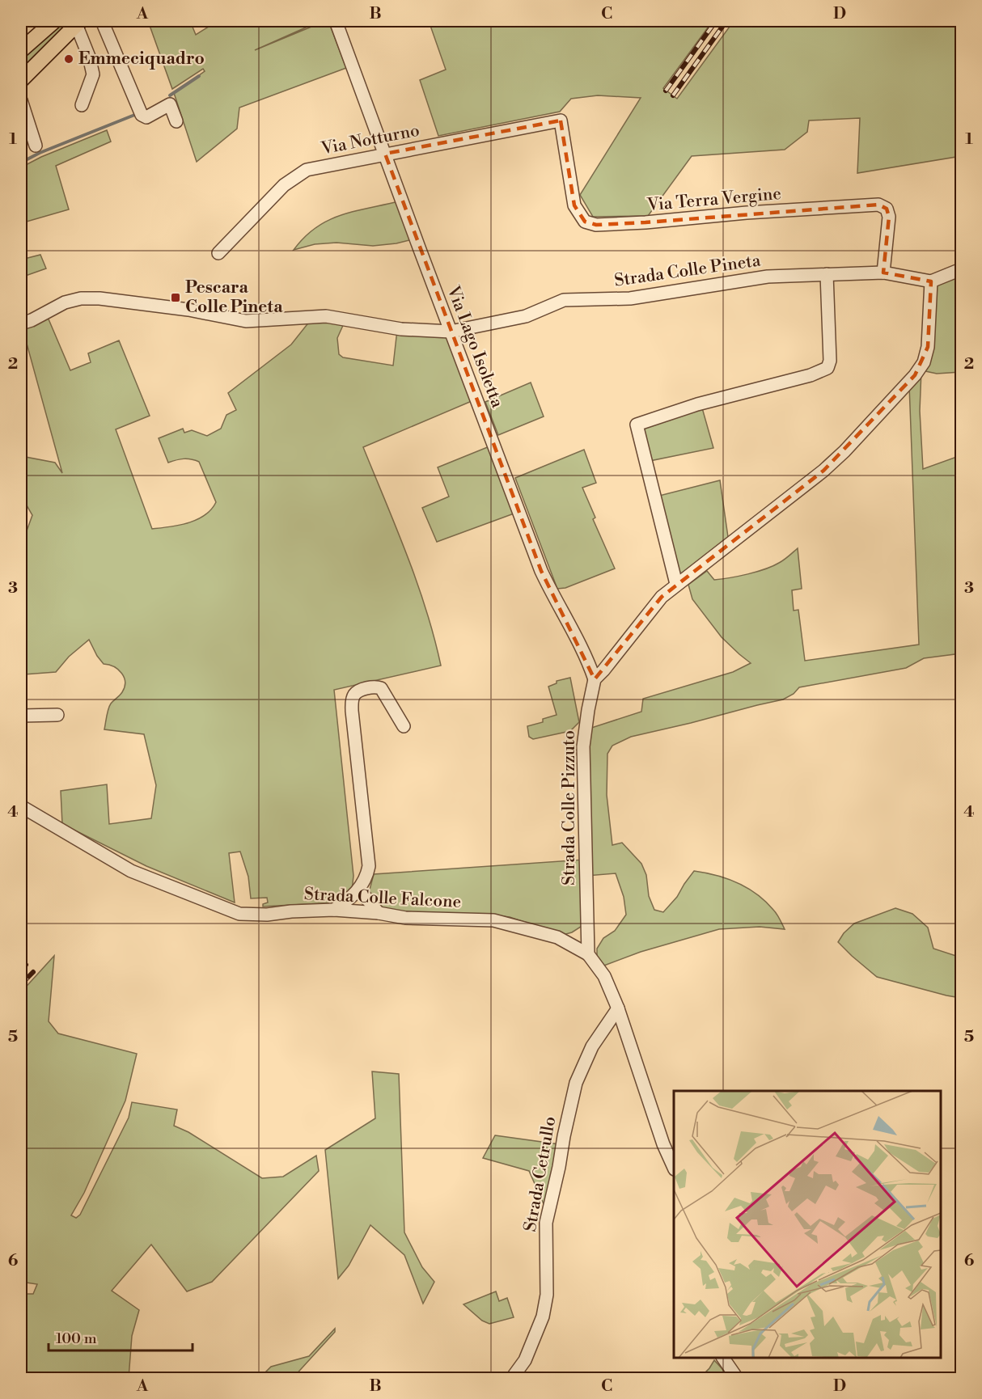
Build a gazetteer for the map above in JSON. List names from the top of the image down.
{
  "streets": {
    "street": [
      "Via Notturno",
      "Via Terra Vergine",
      "Strada Colle Pineta",
      "Via Lago Isoletta",
      "Strada Colle Pizzuto",
      "Strada Colle Falcone",
      "Strada Cetrullo"
    ]
  },
  "crossings": [
    ["Via Notturno", "Via Terra Vergine"],
    ["Via Notturno", "Via Lago Isoletta"],
    ["Via Terra Vergine", "Strada Colle Pineta"],
    ["Strada Colle Pineta", "Via Lago Isoletta"],
    ["Strada Colle Pineta", "Strada Colle Pizzuto"],
    ["Via Lago Isoletta", "Strada Colle Pizzuto"],
    ["Strada Colle Pizzuto", "Strada Colle Falcone"]
  ],
  "places": {
    "other": ["Emmeciquadro"],
    "transit": ["Pescara Colle Pineta"]
  },
  "scale_bar": "100 m",
  "grid": {
    "columns": [
      "A",
      "B",
      "C",
      "D"
    ],
    "rows": [
      "1",
      "2",
      "3",
      "4",
      "5",
      "6"
    ]
  }
}
